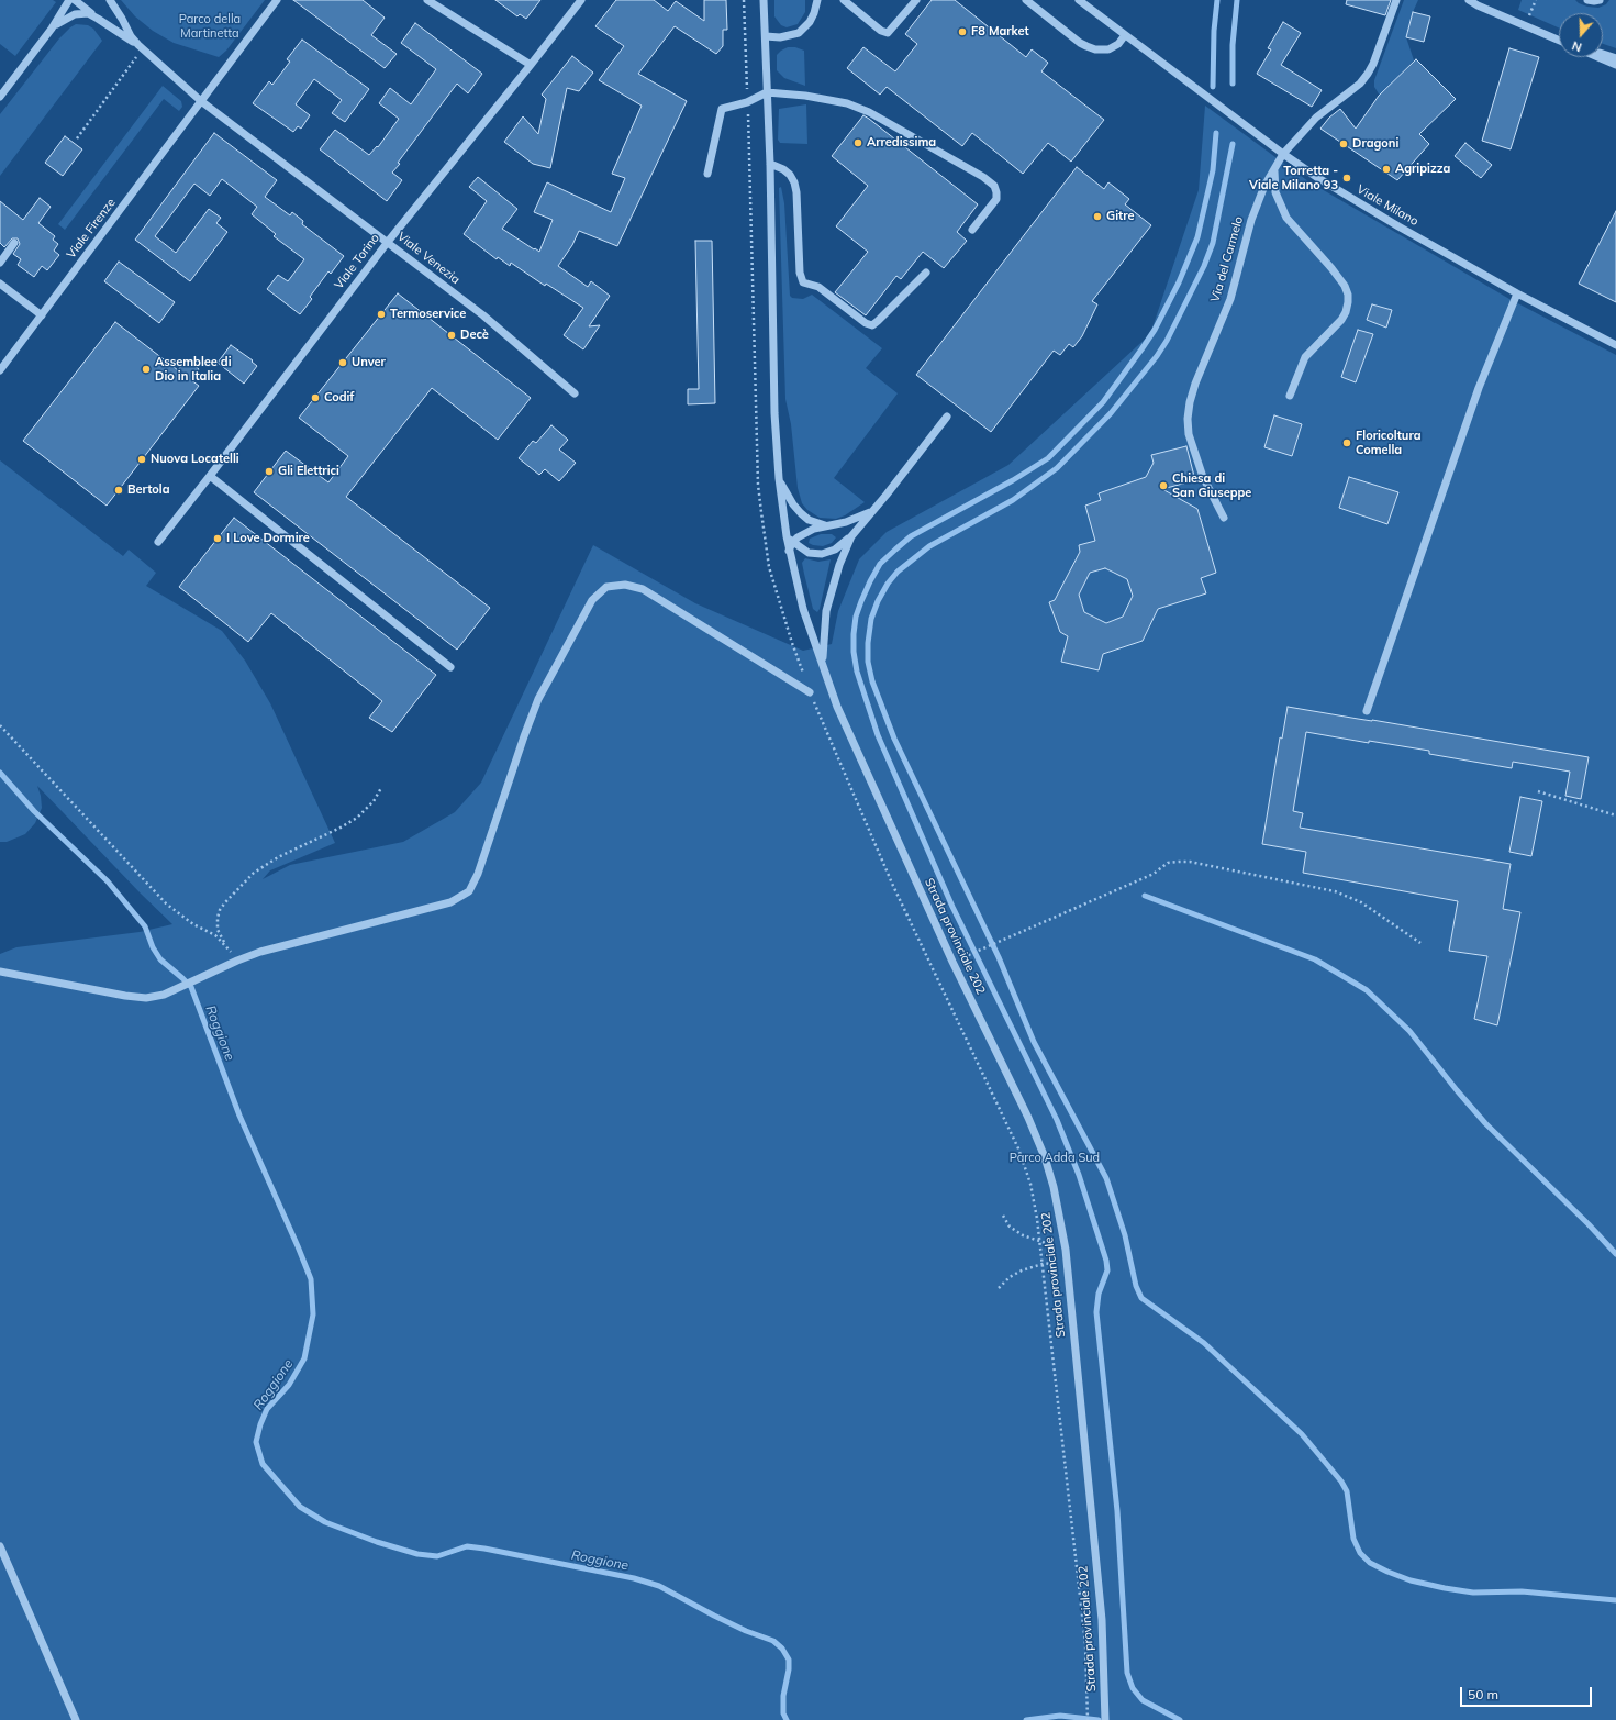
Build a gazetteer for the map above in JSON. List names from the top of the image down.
{
  "streets": {
    "street": [
      "Viale Milano",
      "Viale Firenze",
      "Viale Venezia",
      "Via del Carmelo",
      "Viale Torino",
      "Strada provinciale 202"
    ]
  },
  "crossings": [
    ["Viale Milano", "Via del Carmelo"],
    ["Viale Firenze", "Viale Venezia"],
    ["Viale Venezia", "Viale Torino"]
  ],
  "water": ["Roggione"],
  "parks": ["Parco della Martinetta", "Parco Adda Sud"],
  "places": [
    "F8 Market",
    "Arredissima",
    "Dragoni",
    "Agripizza",
    "Torretta - Viale Milano 93",
    "Gitre",
    "Termoservice",
    "Decè",
    "Unver",
    "Assemblee di Dio in Italia",
    "Codif",
    "Floricoltura Comella",
    "Nuova Locatelli",
    "Gli Elettrici",
    "Chiesa di San Giuseppe",
    "Bertola",
    "I Love Dormire"
  ],
  "scale_bar": "50 m",
  "north": "bottom"
}
